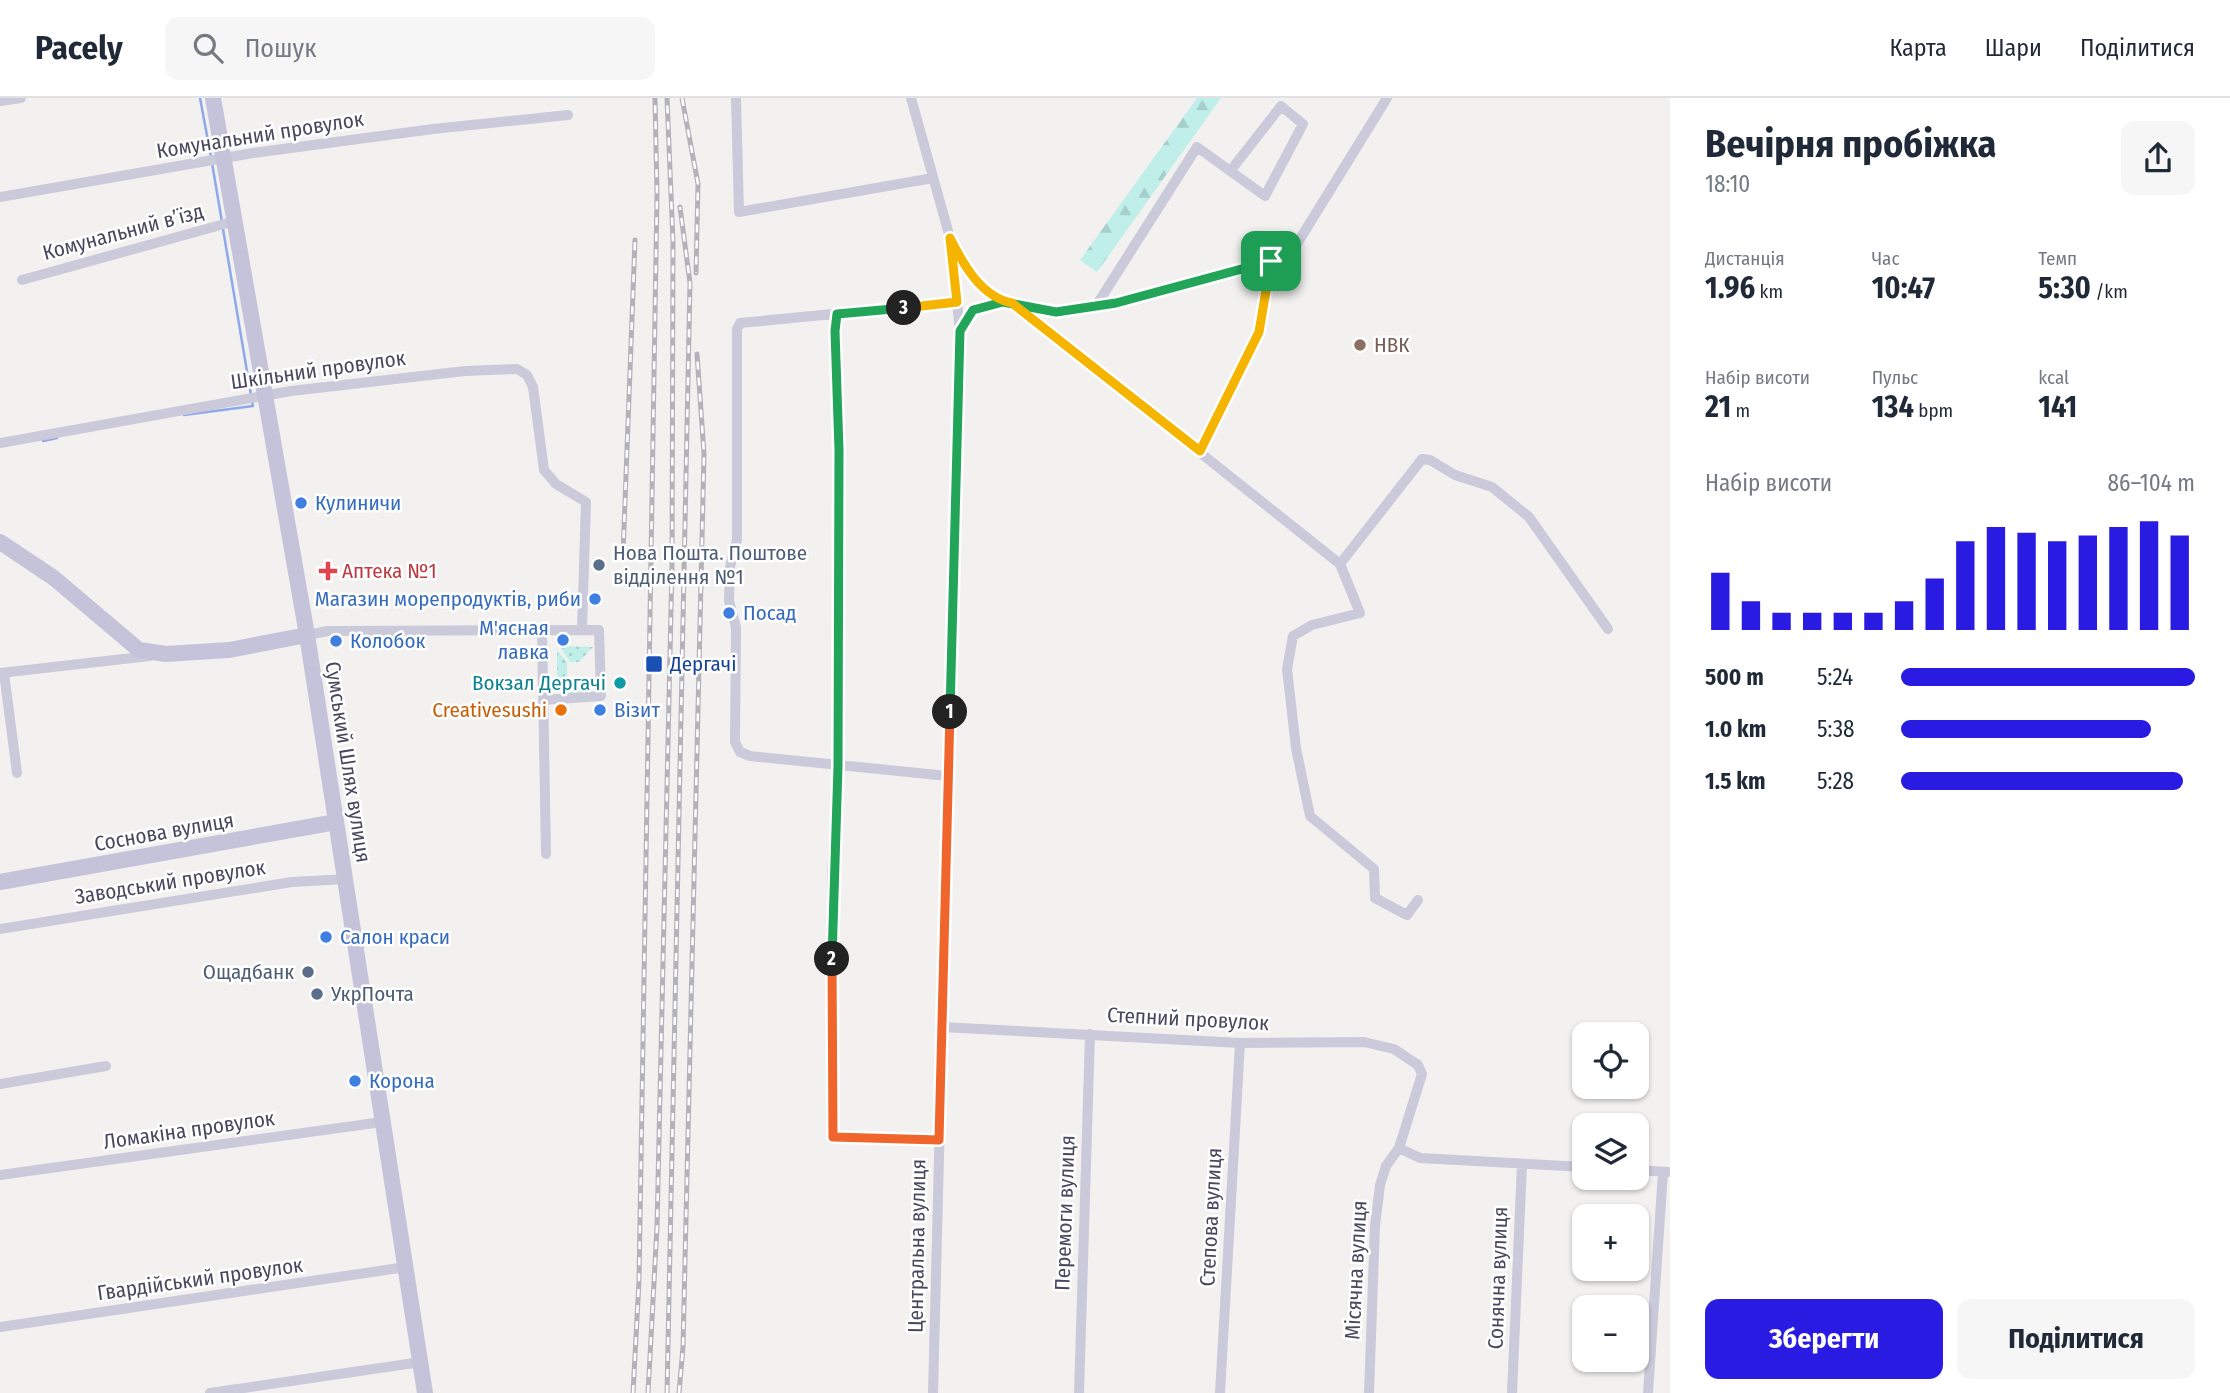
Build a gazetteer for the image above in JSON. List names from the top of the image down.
{
  "streets": {
    "main road": ["Сумський Шлях вулиця", "Соснова вулиця"],
    "street": [
      "Комунальний провулок",
      "Комунальний в’їзд",
      "Шкільний провулок",
      "Заводський провулок",
      "Степний провулок",
      "Ломакіна провулок",
      "Перемоги вулиця",
      "Степова вулиця",
      "Центральна вулиця",
      "Місячна вулиця",
      "Сонячна вулиця",
      "Гвардійський провулок"
    ]
  },
  "crossings": [
    ["Комунальний провулок", "Сумський Шлях вулиця"],
    ["Комунальний в’їзд", "Сумський Шлях вулиця"],
    ["Шкільний провулок", "Сумський Шлях вулиця"],
    ["Сумський Шлях вулиця", "Соснова вулиця"],
    ["Сумський Шлях вулиця", "Заводський провулок"],
    ["Сумський Шлях вулиця", "Ломакіна провулок"],
    ["Сумський Шлях вулиця", "Гвардійський провулок"],
    ["Степний провулок", "Перемоги вулиця"],
    ["Степний провулок", "Степова вулиця"],
    ["Степний провулок", "Центральна вулиця"],
    ["Степний провулок", "Місячна вулиця"]
  ],
  "places": {
    "other": [
      "НВК",
      "Кулиничи",
      "Нова Пошта. Поштове відділення №1",
      "Магазин морепродуктів, риби",
      "Посад",
      "М'ясная лавка",
      "Колобок",
      "Вокзал Дергачі",
      "Creativesushi",
      "Візит",
      "Салон краси",
      "Ощадбанк",
      "УкрПочта",
      "Корона"
    ],
    "health": ["Аптека №1"],
    "transit": ["Дергачі"]
  },
  "page": {
    "header": "Pacely",
    "search": "Пошук",
    "nav": ["Карта", "Шари", "Поділитися"],
    "heading": ["Вечірня пробіжка", "18:10"],
    "stats": [
      ["Дистанція", "1.96 km"],
      ["Час", "10:47"],
      ["Темп", "5:30 /km"],
      ["Набір висоти", "21 m"],
      ["Пульс", "134 bpm"],
      ["kcal", "141"]
    ],
    "pins": ["3", "1", "2"],
    "chart": ["Набір висоти", "86–104 m"],
    "list": [
      {
        "name": "500 m",
        "note": "5:24"
      },
      {
        "name": "1.0 km",
        "note": "5:38"
      },
      {
        "name": "1.5 km",
        "note": "5:28"
      }
    ],
    "map_buttons": ["+", "−"],
    "buttons": ["Зберегти", "Поділитися"]
  }
}
